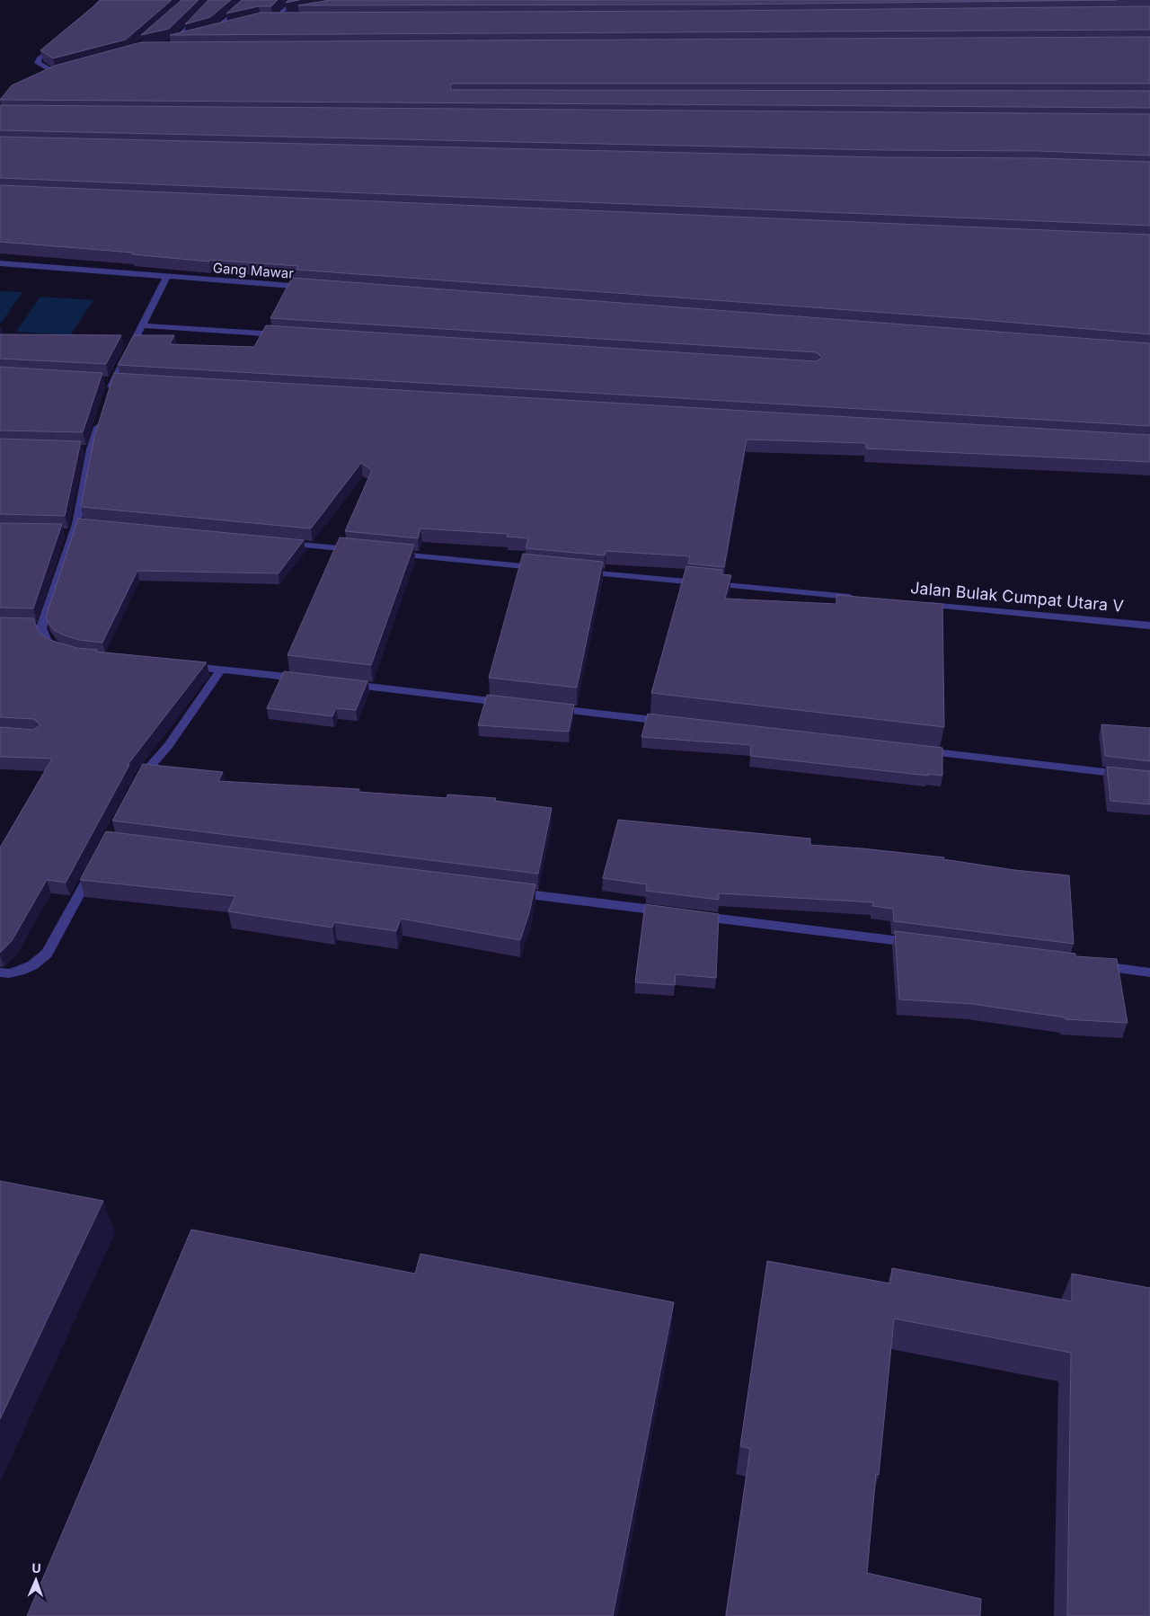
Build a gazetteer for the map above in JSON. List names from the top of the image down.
{
  "streets": {
    "street": ["Gang Mawar", "Jalan Bulak Cumpat Utara V"]
  },
  "north": "top"
}
